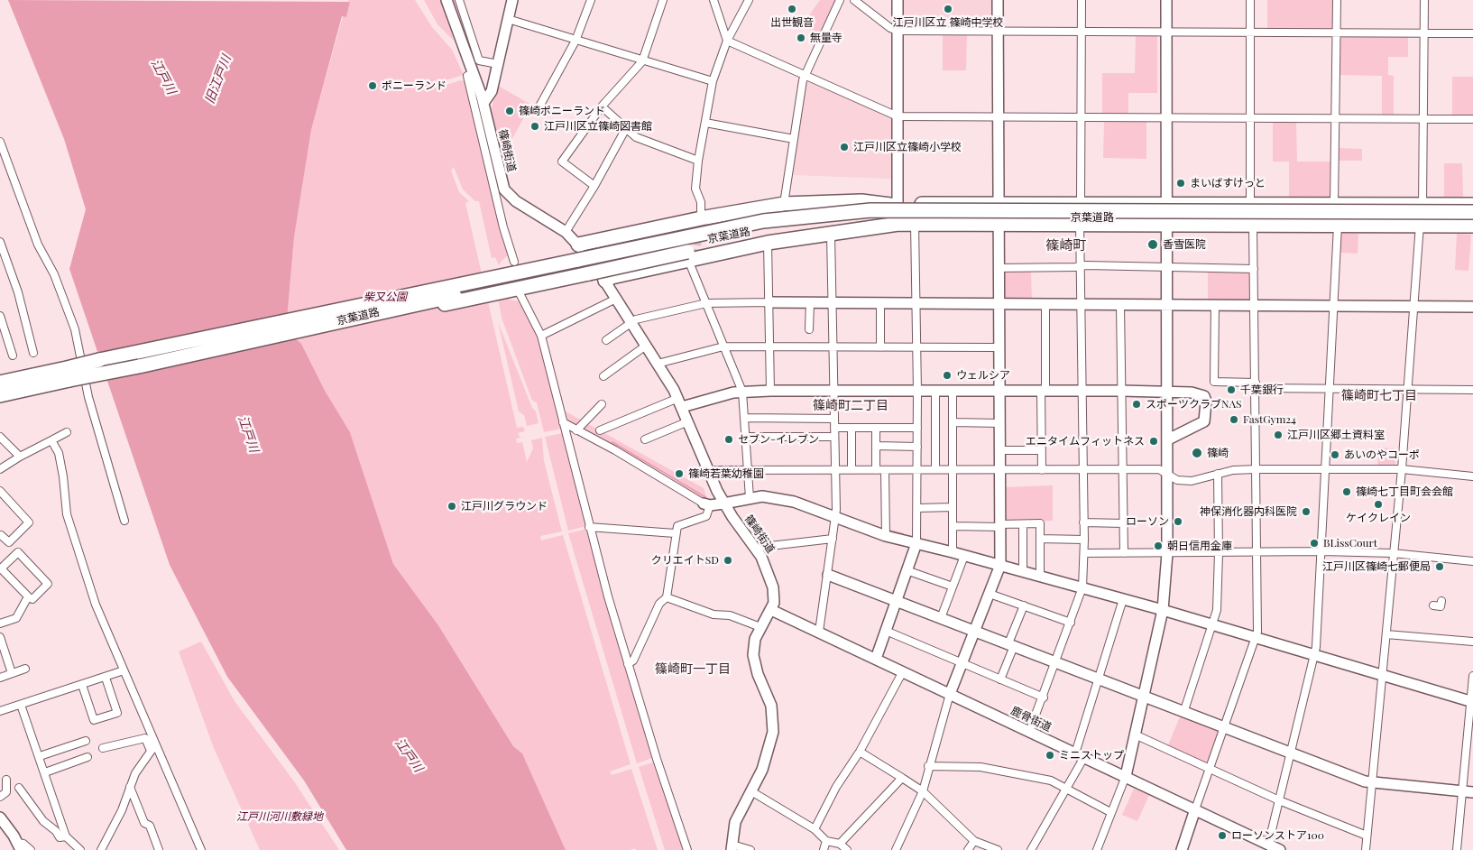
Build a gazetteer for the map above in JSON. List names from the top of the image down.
{
  "streets": {
    "highway": ["京葉道路"],
    "street": ["篠崎街道", "鹿骨街道"]
  },
  "crossings": [
    ["篠崎街道", "京葉道路"],
    ["篠崎街道", "鹿骨街道"]
  ],
  "districts": [
    "篠崎町",
    "篠崎町七丁目",
    "篠崎町二丁目",
    "篠崎町一丁目"
  ],
  "water": ["江戸川", "旧江戸川"],
  "parks": ["柴又公園", "江戸川河川敷緑地"],
  "places": [
    "出世観音",
    "江戸川区立 篠崎中学校",
    "無量寺",
    "ポニーランド",
    "篠崎ポニーランド",
    "江戸川区立篠崎図書館",
    "江戸川区立篠崎小学校",
    "まいばすけっと",
    "香雪医院",
    "ウェルシア",
    "千葉銀行",
    "スポーツクラブNAS",
    "FastGym24",
    "江戸川区郷土資料室",
    "セブン-イレブン",
    "エニタイムフィットネス",
    "篠崎",
    "あいのやコーポ",
    "篠崎若葉幼稚園",
    "篠崎七丁目町会会館",
    "ケイクレイン",
    "江戸川グラウンド",
    "神保消化器内科医院",
    "ローソン",
    "BLissCourt",
    "朝日信用金庫",
    "クリエイトSD",
    "江戸川区篠崎七郵便局",
    "ミニストップ",
    "ローソンストア100"
  ]
}
